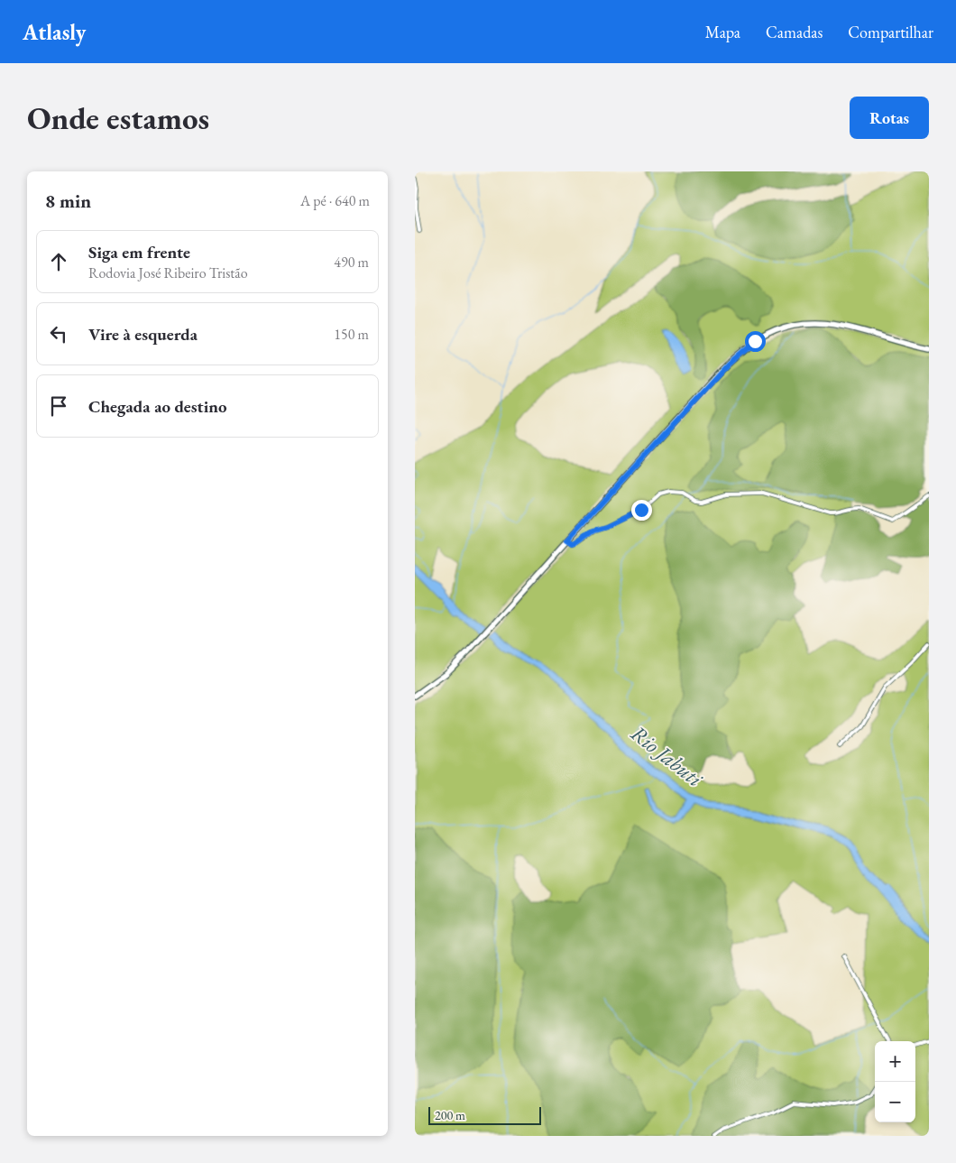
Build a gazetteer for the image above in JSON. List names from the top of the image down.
{
  "water": ["Rio Jabuti"],
  "scale_bar": "200 m",
  "page": {
    "header": "Atlasly",
    "nav": ["Mapa", "Camadas", "Compartilhar"],
    "buttons": "Rotas",
    "title": "Onde estamos",
    "heading": ["8 min", "A pé · 640 m"],
    "list": [
      ["Siga em frente", "Rodovia José Ribeiro Tristão", "490 m"],
      ["Vire à esquerda", "150 m"],
      "Chegada ao destino"
    ],
    "map_buttons": ["+", "−"],
    "scale": "200 m"
  }
}
